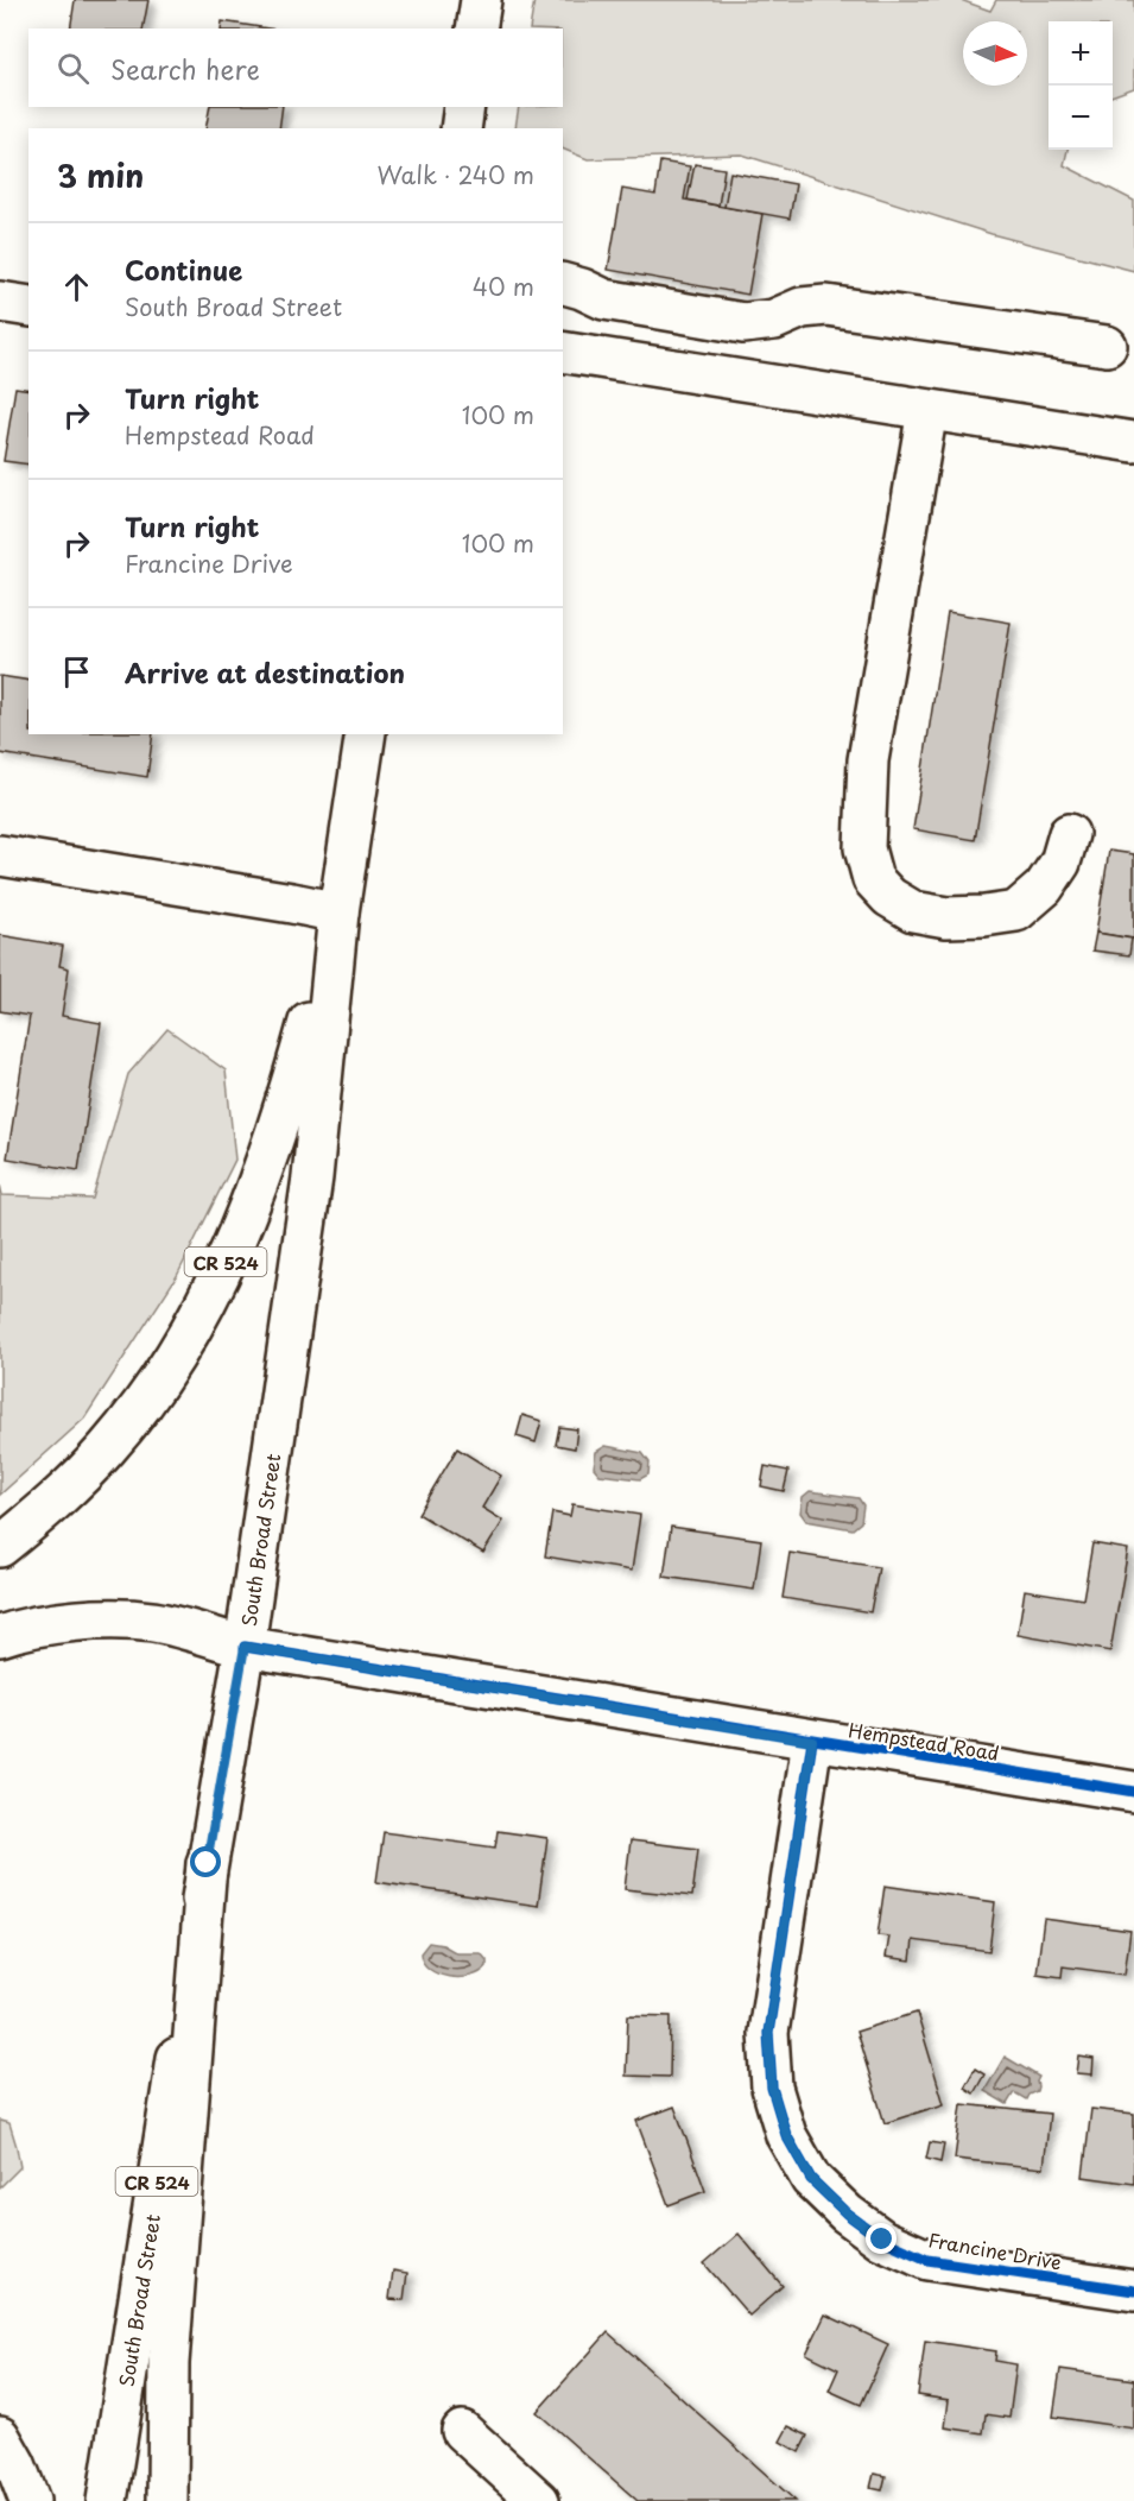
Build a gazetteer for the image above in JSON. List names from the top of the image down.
{
  "streets": {
    "main road": [
      "CR 524",
      "South Broad Street",
      "Hempstead Road",
      "Francine Drive"
    ]
  },
  "crossings": [
    ["South Broad Street", "Hempstead Road"],
    ["Hempstead Road", "Francine Drive"]
  ],
  "north": "right",
  "page": {
    "map_buttons": ["+", "−"],
    "search": "Search here",
    "heading": ["3 min", "Walk · 240 m"],
    "list": [
      ["Continue", "South Broad Street", "40 m"],
      ["Turn right", "Hempstead Road", "100 m"],
      ["Turn right", "Francine Drive", "100 m"],
      "Arrive at destination"
    ]
  }
}
